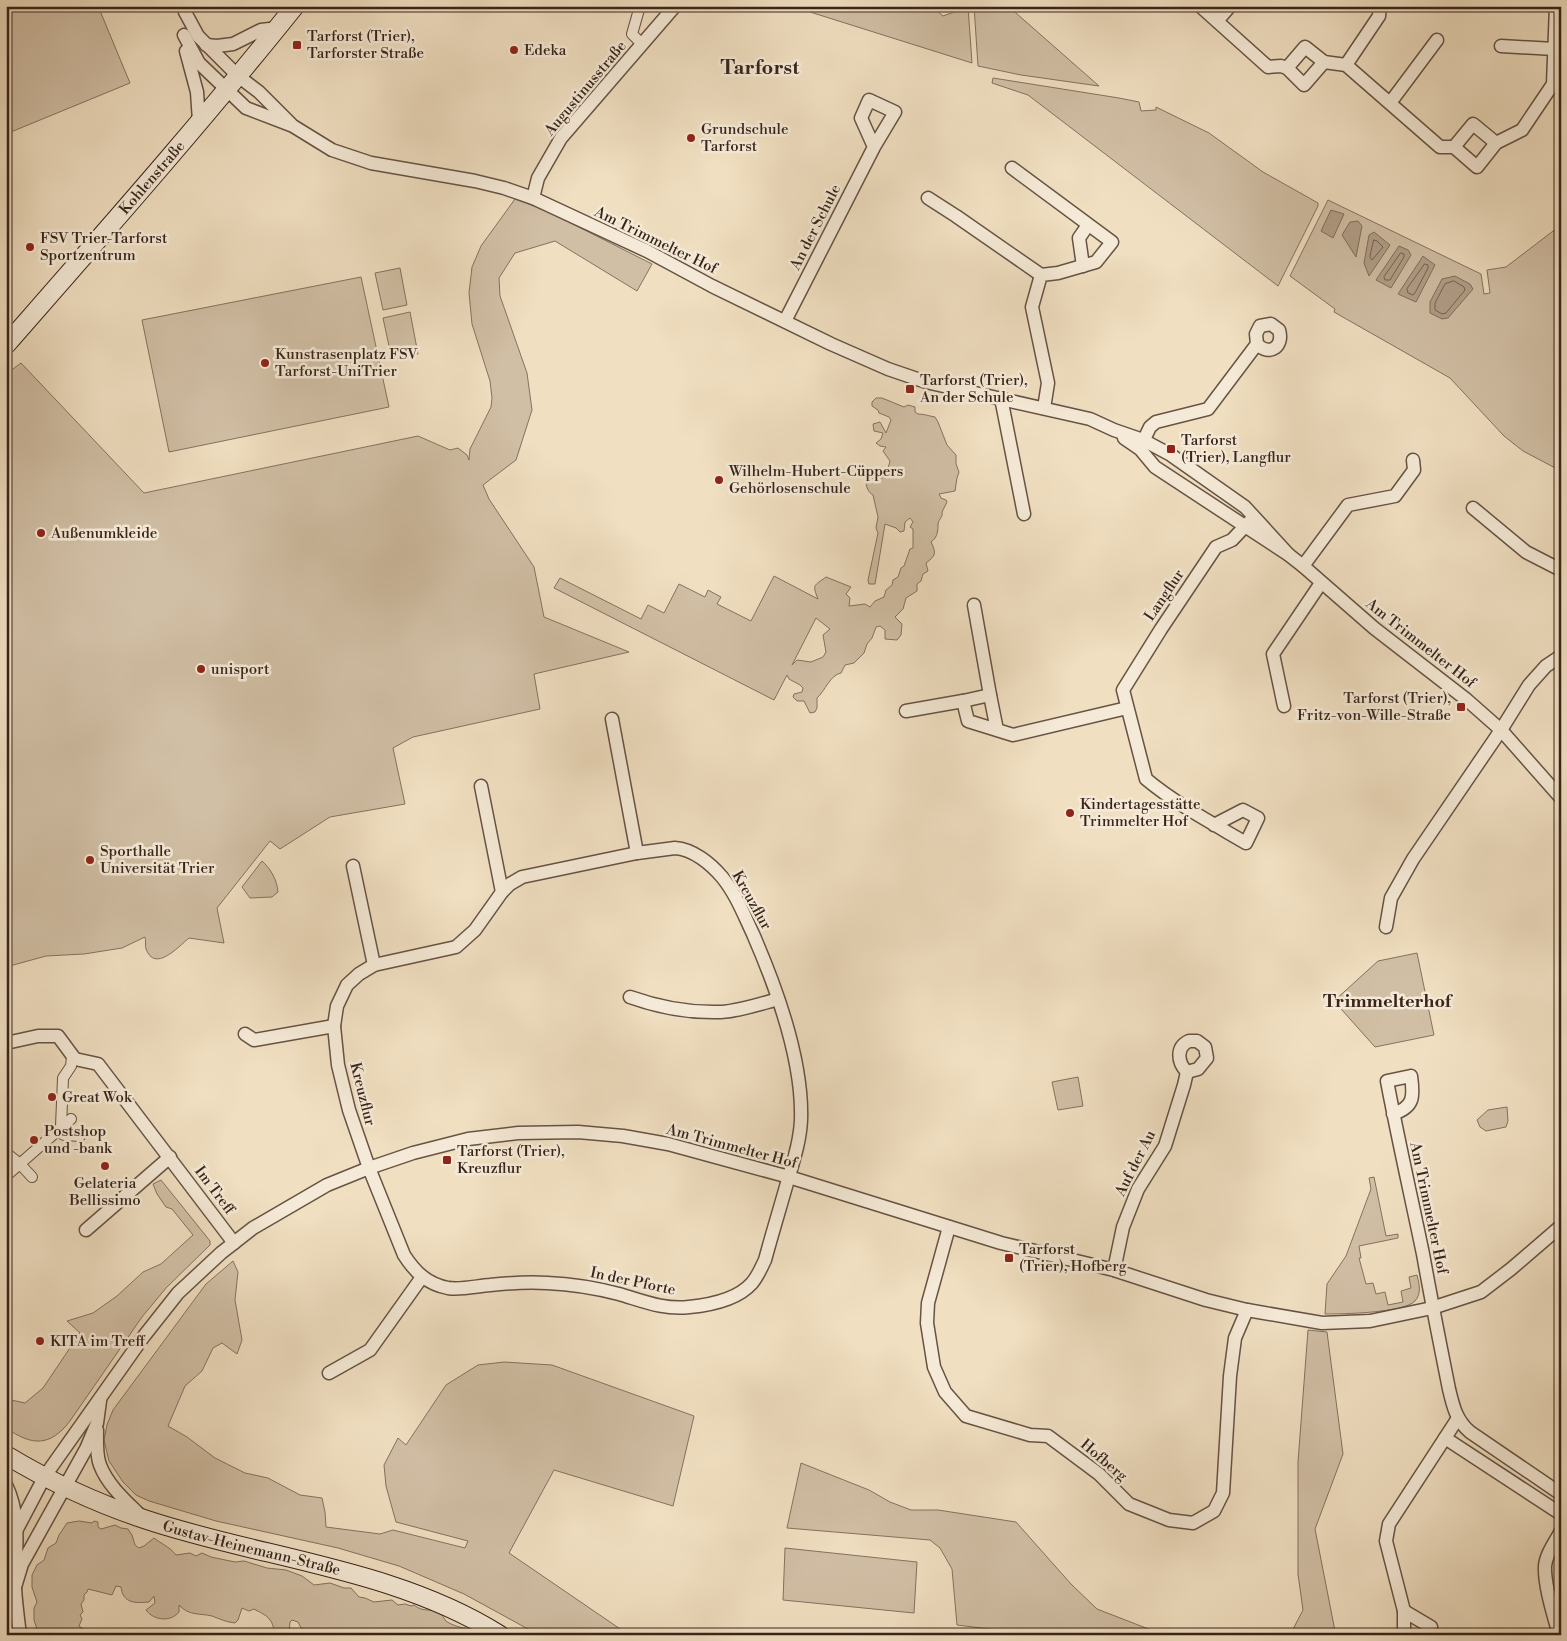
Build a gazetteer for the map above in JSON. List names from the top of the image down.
{
  "streets": {
    "main road": ["Kohlenstraße", "Gustav-Heinemann-Straße"],
    "street": [
      "Augustinusstraße",
      "An der Schule",
      "Am Trimmelter Hof",
      "Langflur",
      "Kreuzflur",
      "Auf der Au",
      "Im Treff",
      "In der Pforte",
      "Hofberg"
    ]
  },
  "crossings": [
    ["Augustinusstraße", "Am Trimmelter Hof"],
    ["Kohlenstraße", "Am Trimmelter Hof"],
    ["An der Schule", "Am Trimmelter Hof"],
    ["Am Trimmelter Hof", "Langflur"],
    ["Am Trimmelter Hof", "Kreuzflur"],
    ["Am Trimmelter Hof", "Auf der Au"],
    ["Am Trimmelter Hof", "Im Treff"],
    ["Am Trimmelter Hof", "In der Pforte"],
    ["Am Trimmelter Hof", "Hofberg"],
    ["Am Trimmelter Hof", "Gustav-Heinemann-Straße"],
    ["Kreuzflur", "In der Pforte"]
  ],
  "districts": ["Tarforst", "Trimmelterhof"],
  "places": {
    "transit": [
      "Tarforst (Trier), Tarforster Straße",
      "Tarforst (Trier), An der Schule",
      "Tarforst (Trier), Langflur",
      "Tarforst (Trier), Fritz-von-Wille-Straße",
      "Tarforst (Trier), Kreuzflur",
      "Tarforst (Trier), Hofberg"
    ],
    "other": [
      "Edeka",
      "Grundschule Tarforst",
      "FSV Trier-Tarforst Sportzentrum",
      "Kunstrasenplatz FSV Tarforst-UniTrier",
      "Wilhelm-Hubert-Cüppers Gehörlosenschule",
      "Außenumkleide",
      "unisport",
      "Kindertagesstätte Trimmelter Hof",
      "Sporthalle Universität Trier",
      "Great Wok",
      "Postshop und -bank",
      "Gelateria Bellissimo",
      "KITA im Treff"
    ]
  }
}
